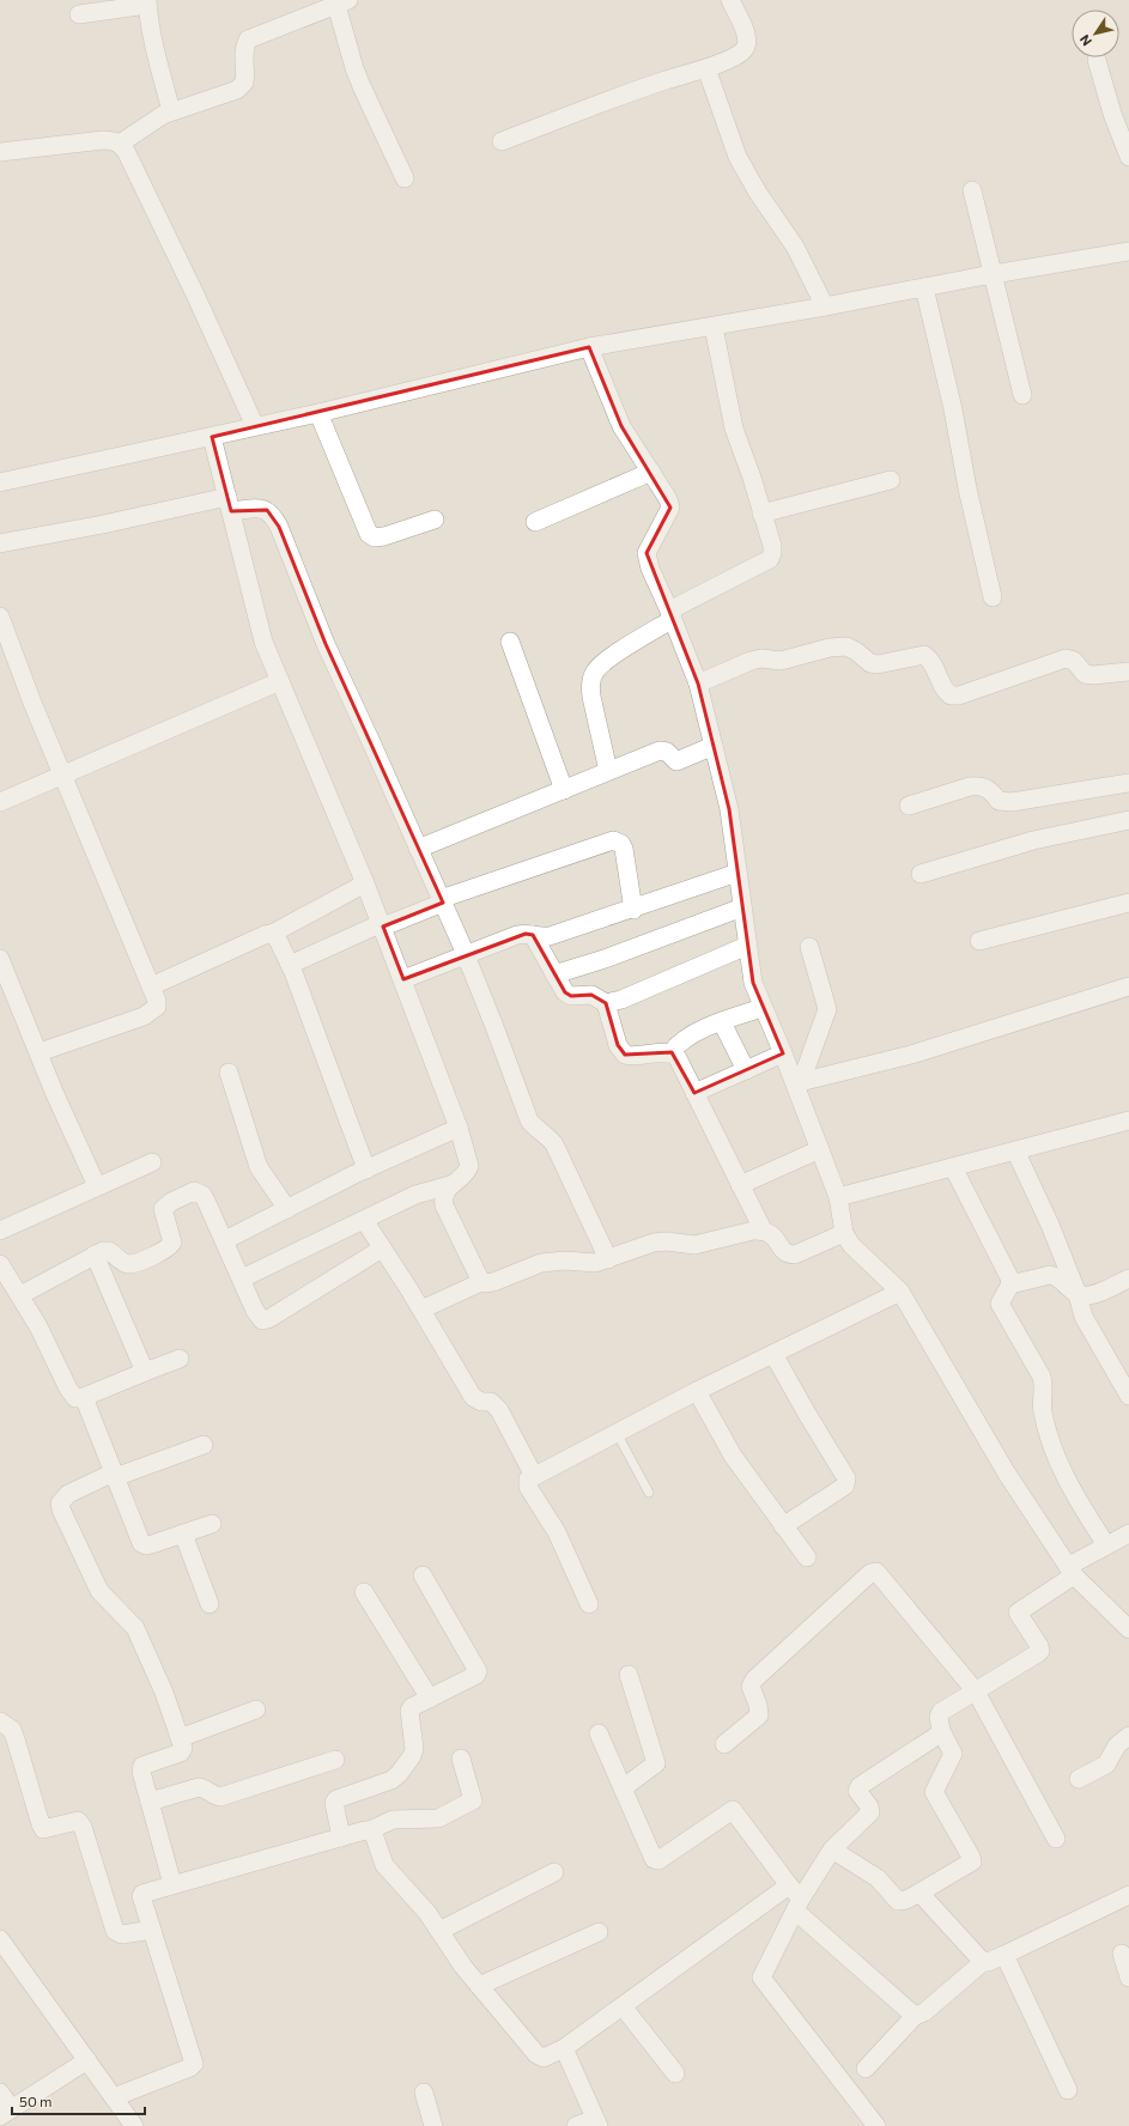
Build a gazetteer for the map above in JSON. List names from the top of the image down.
{
  "scale_bar": "50 m",
  "north": "bottom left"
}
